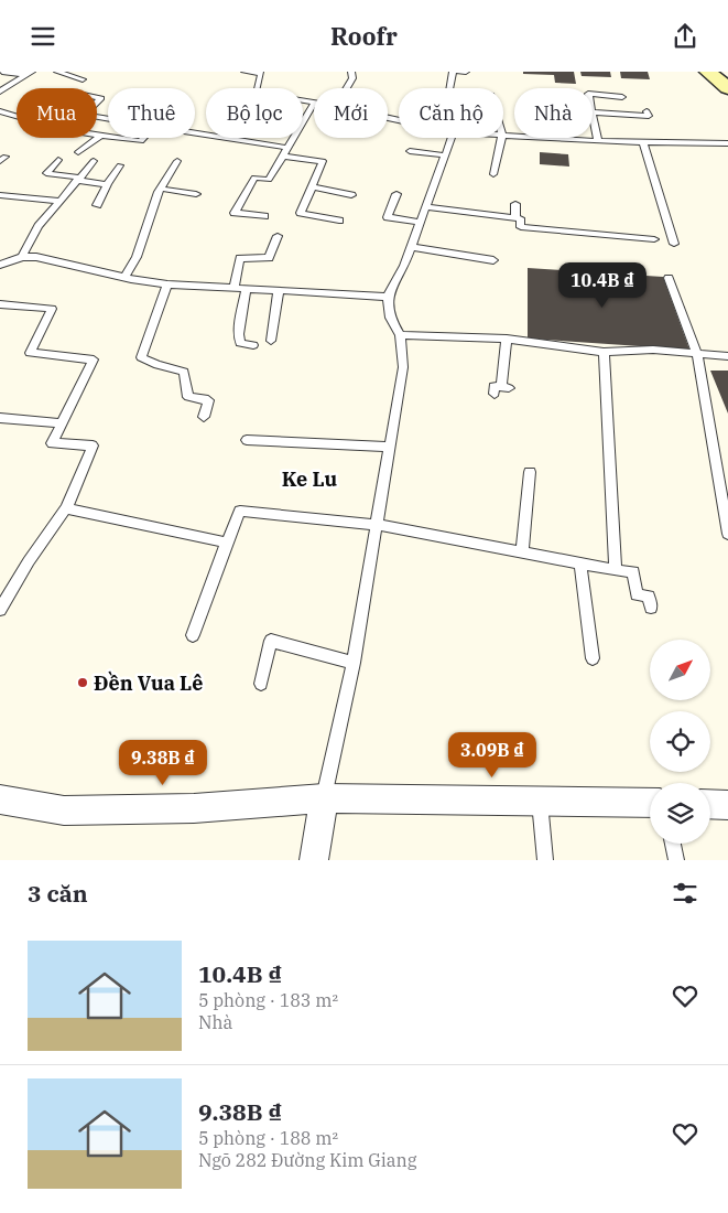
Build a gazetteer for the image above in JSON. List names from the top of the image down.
{
  "districts": ["Ke Lu"],
  "places": ["Đền Vua Lê"],
  "north": "top right",
  "page": {
    "header": "Roofr",
    "chip": [
      "Mua",
      "Thuê",
      "Bộ lọc",
      "Mới",
      "Căn hộ",
      "Nhà"
    ],
    "price": ["10.4B ₫", "3.09B ₫", "9.38B ₫"],
    "heading": "3 căn",
    "list": [
      {
        "name": "10.4B ₫",
        "note": "5 phòng · 183 m² · Nhà"
      },
      {
        "name": "9.38B ₫",
        "note": "5 phòng · 188 m² · Ngõ 282 Đường Kim Giang"
      }
    ]
  }
}
